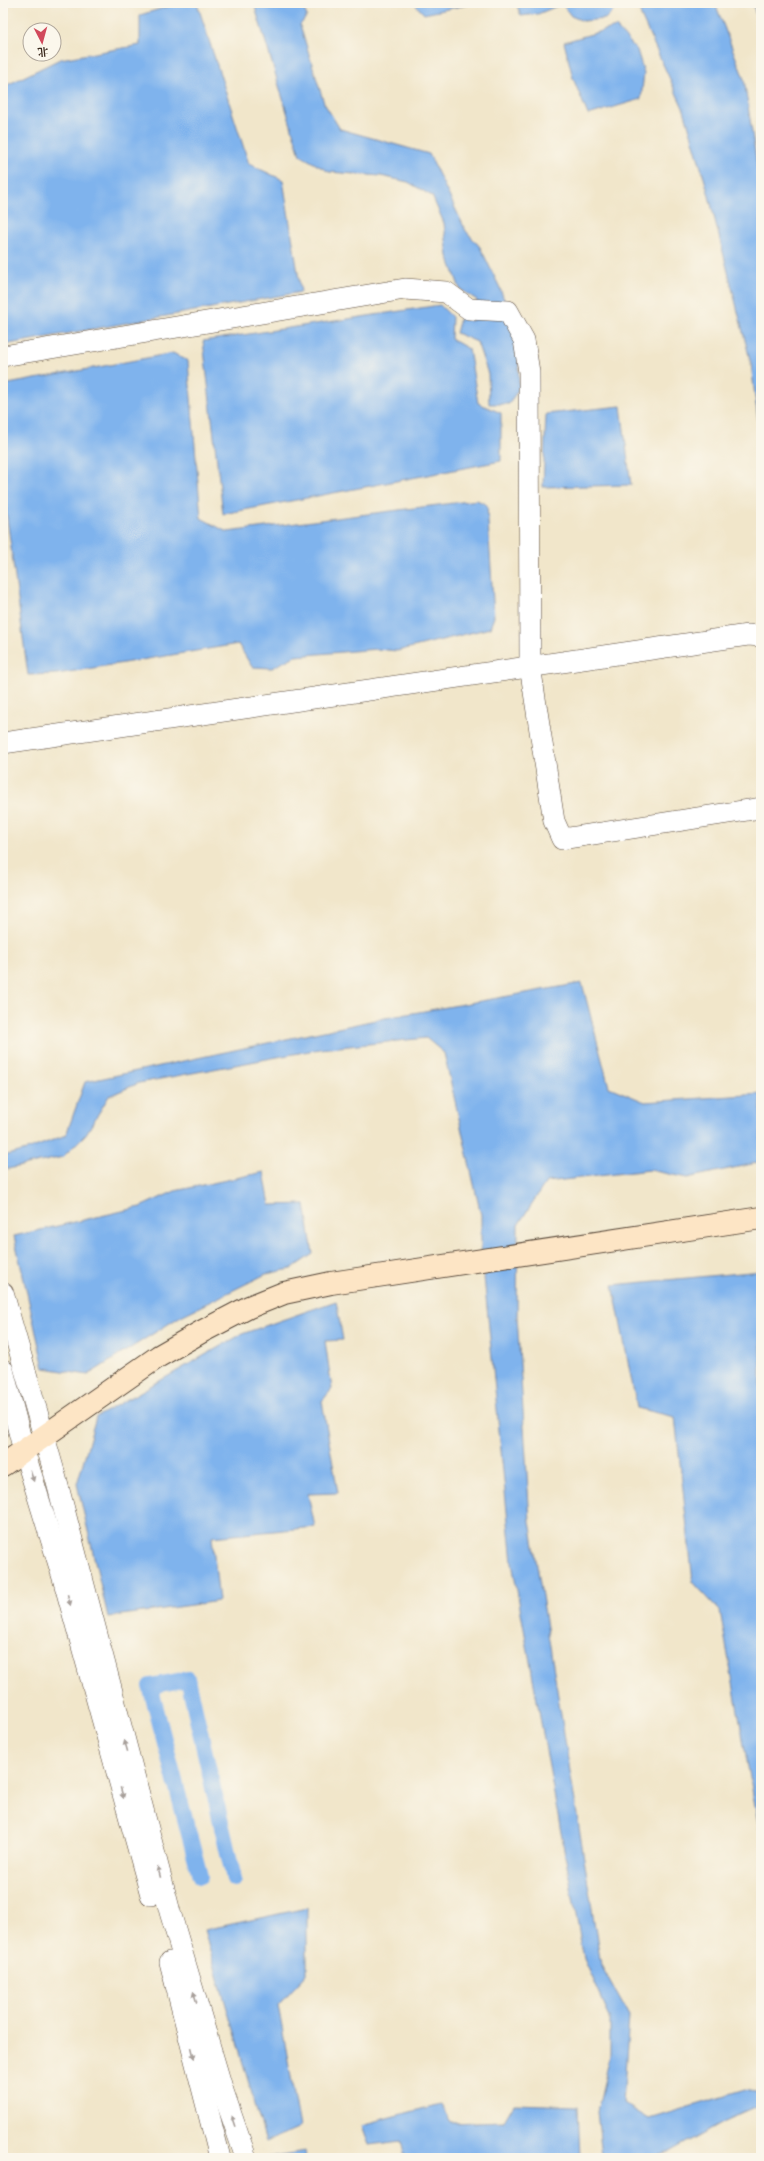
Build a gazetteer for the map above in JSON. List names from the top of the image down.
{
  "north": "bottom"
}
